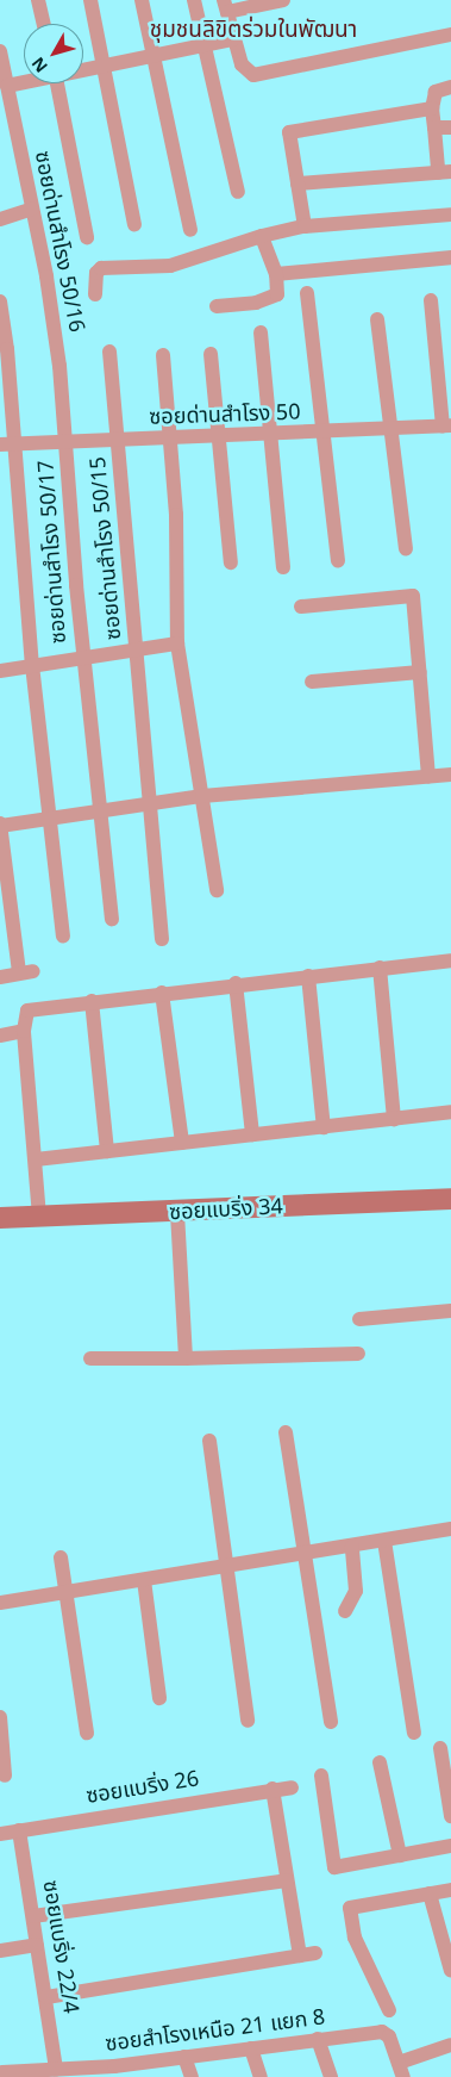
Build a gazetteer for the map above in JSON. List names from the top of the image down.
{
  "streets": {
    "street": [
      "ซอยด่านสำโรง 50/16",
      "ซอยด่านสำโรง 50",
      "ซอยด่านสำโรง 50/15",
      "ซอยด่านสำโรง 50/17",
      "ซอยแบริ่ง 34",
      "ซอยแบริ่ง 26",
      "ซอยแบริ่ง 22/4",
      "ซอยสำโรงเหนือ 21 แยก 8"
    ]
  },
  "crossings": [
    ["ซอยด่านสำโรง 50/16", "ซอยด่านสำโรง 50"],
    ["ซอยด่านสำโรง 50/16", "ซอยด่านสำโรง 50/17"],
    ["ซอยด่านสำโรง 50", "ซอยด่านสำโรง 50/15"],
    ["ซอยด่านสำโรง 50", "ซอยด่านสำโรง 50/17"],
    ["ซอยแบริ่ง 26", "ซอยแบริ่ง 22/4"],
    ["ซอยแบริ่ง 22/4", "ซอยสำโรงเหนือ 21 แยก 8"]
  ],
  "districts": ["ชุมชนลิขิตร่วมในพัฒนา"],
  "north": "bottom left"
}
